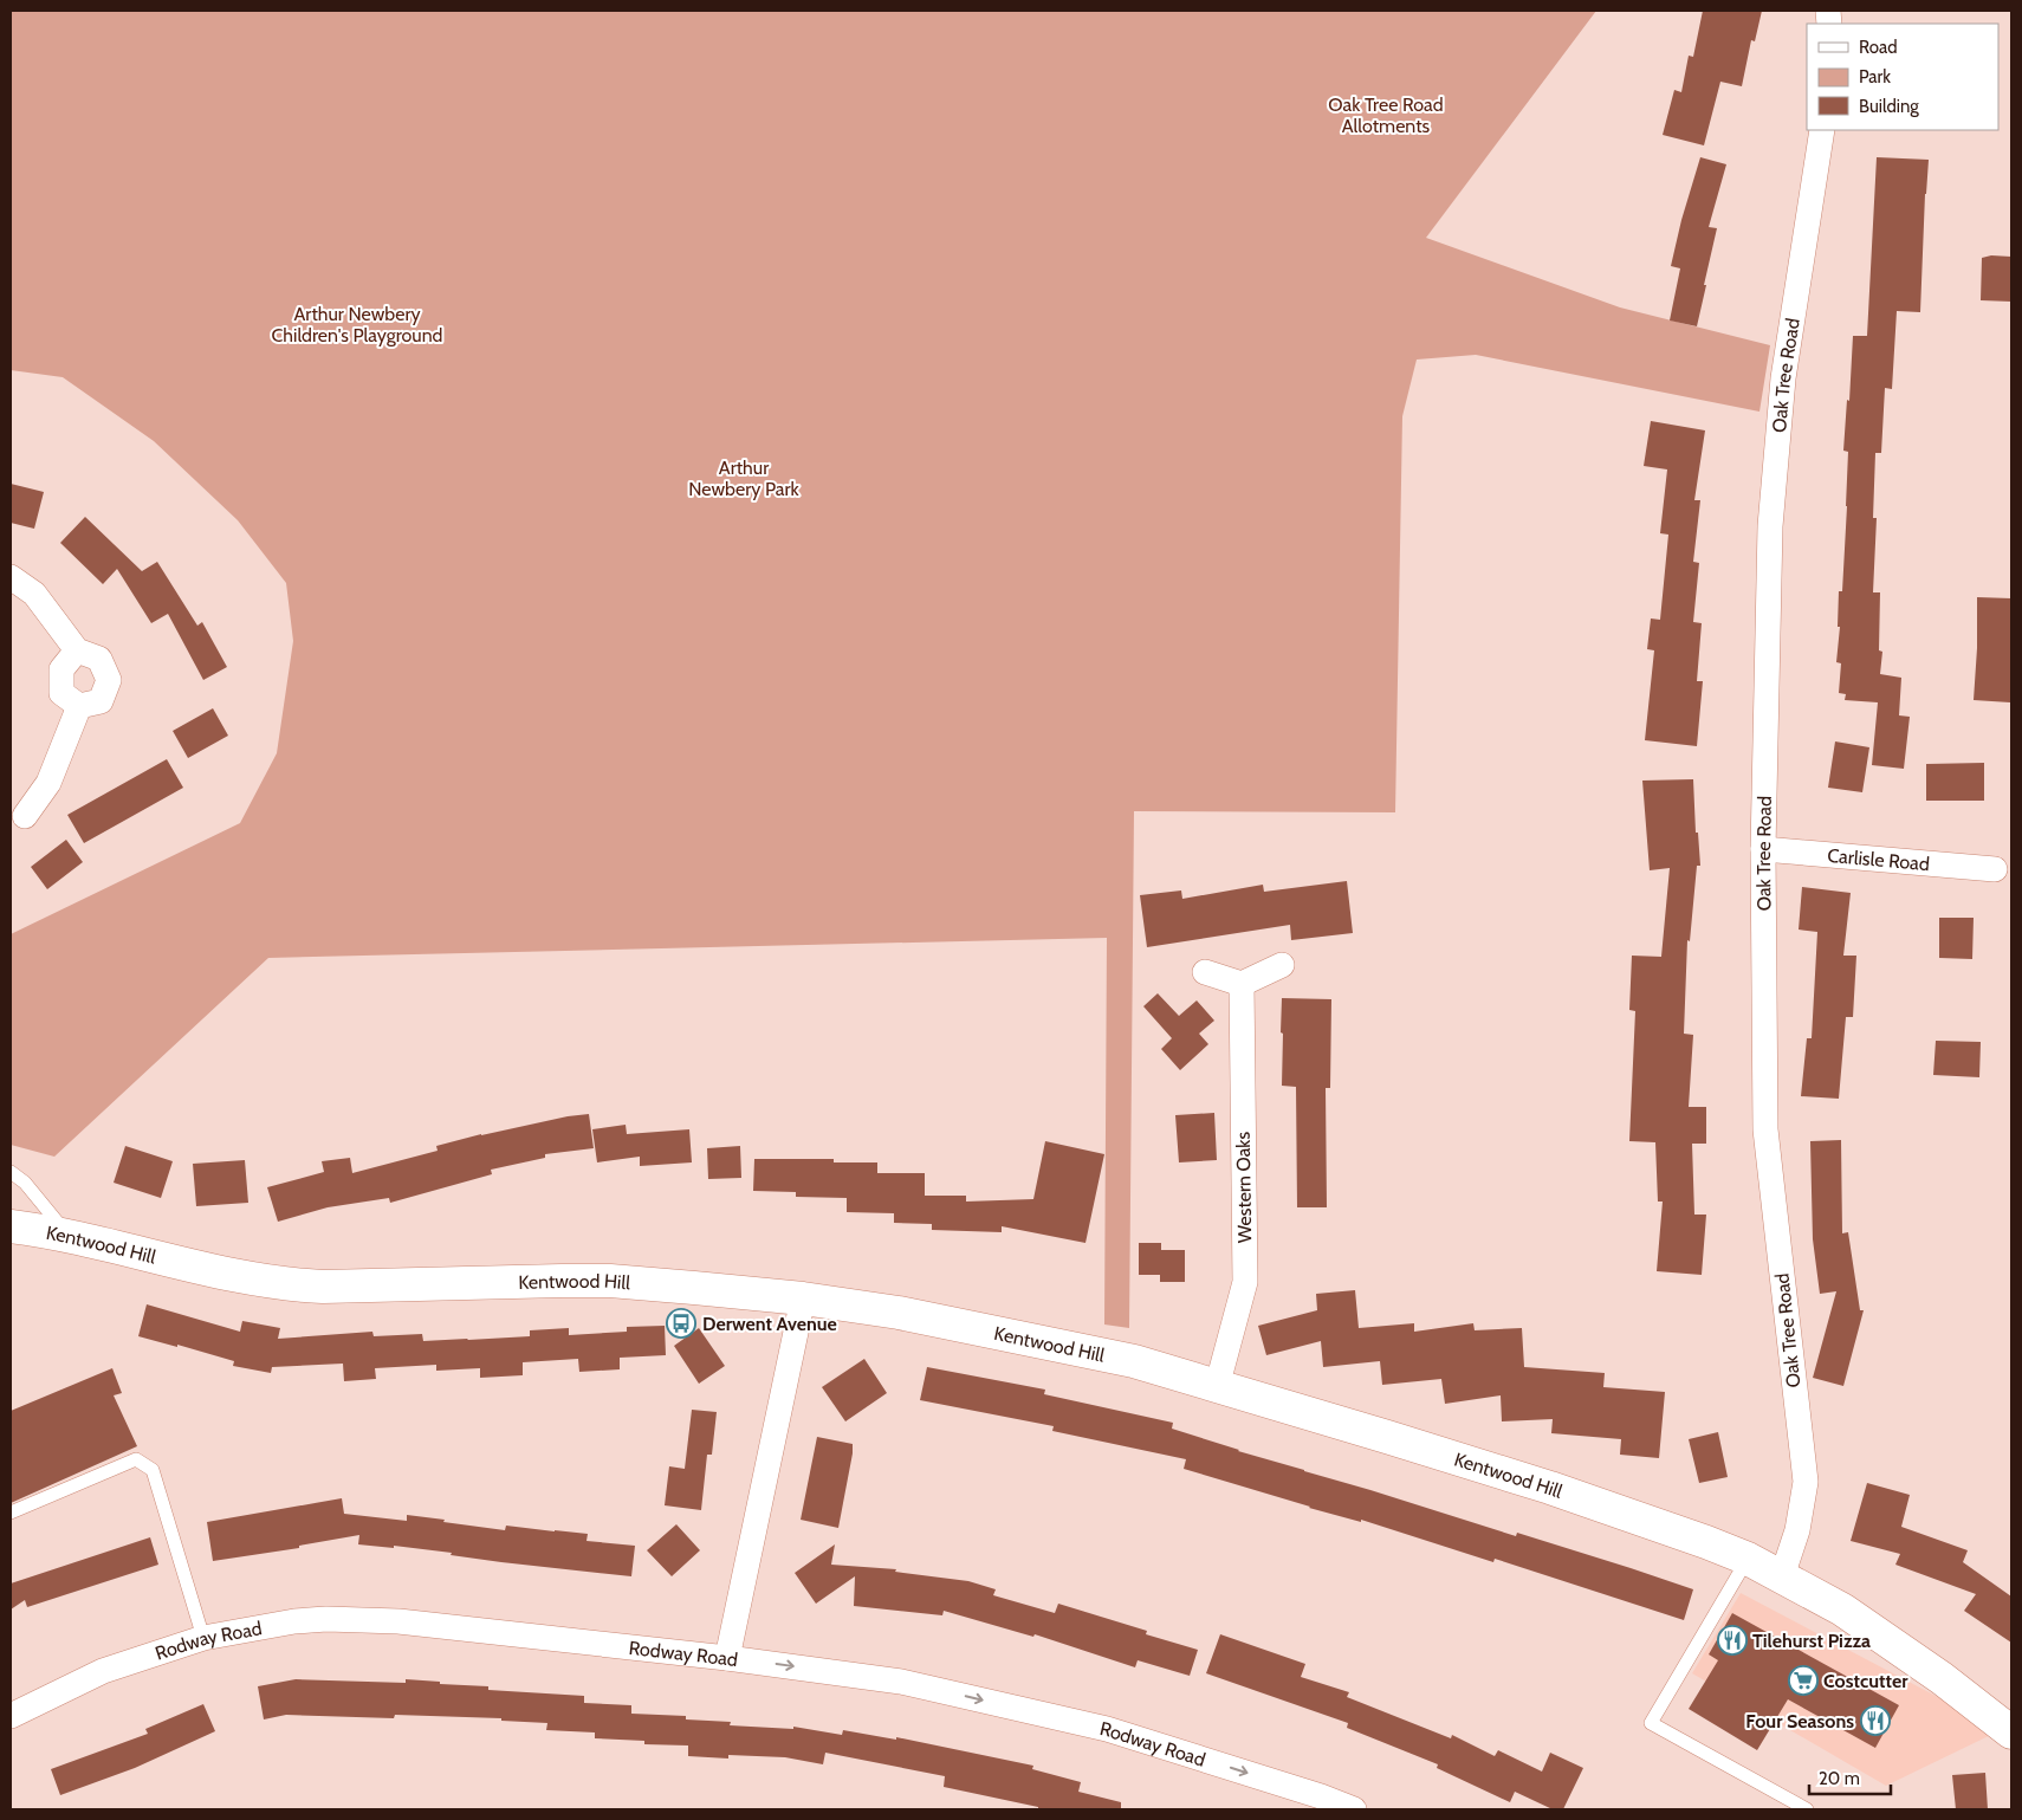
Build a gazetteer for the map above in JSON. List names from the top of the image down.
{
  "streets": {
    "street": [
      "Oak Tree Road",
      "Carlisle Road",
      "Western Oaks",
      "Kentwood Hill",
      "Rodway Road"
    ]
  },
  "crossings": [
    ["Oak Tree Road", "Carlisle Road"],
    ["Oak Tree Road", "Kentwood Hill"],
    ["Western Oaks", "Kentwood Hill"]
  ],
  "one_way": ["Rodway Road"],
  "parks": ["Oak Tree Road Allotments", "Arthur Newbery Children's Playground", "Arthur Newbery Park"],
  "places": {
    "bus stop": ["Derwent Avenue"],
    "restaurant": ["Tilehurst Pizza", "Four Seasons"],
    "supermarket": ["Costcutter"]
  },
  "legend": ["Road", "Park", "Building"],
  "scale_bar": "20 m"
}
